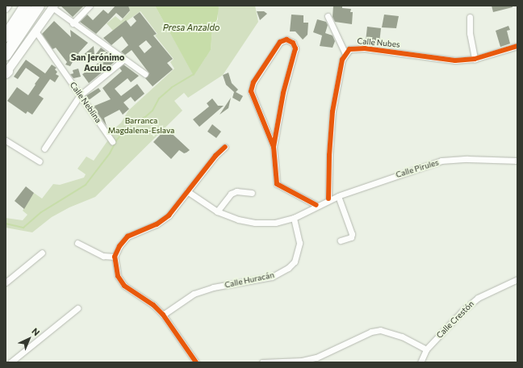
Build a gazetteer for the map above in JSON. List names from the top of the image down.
{
  "streets": {
    "street": [
      "Calle Nubes",
      "Calle Neblina",
      "Calle Pirules",
      "Calle Huracán",
      "Calle Crestón"
    ]
  },
  "crossings": [
    ["Calle Pirules", "Calle Huracán"]
  ],
  "districts": ["San Jerónimo Aculco"],
  "water": ["Presa Anzaldo"],
  "parks": ["Barranca Magdalena-Eslava"],
  "north": "top right"
}
